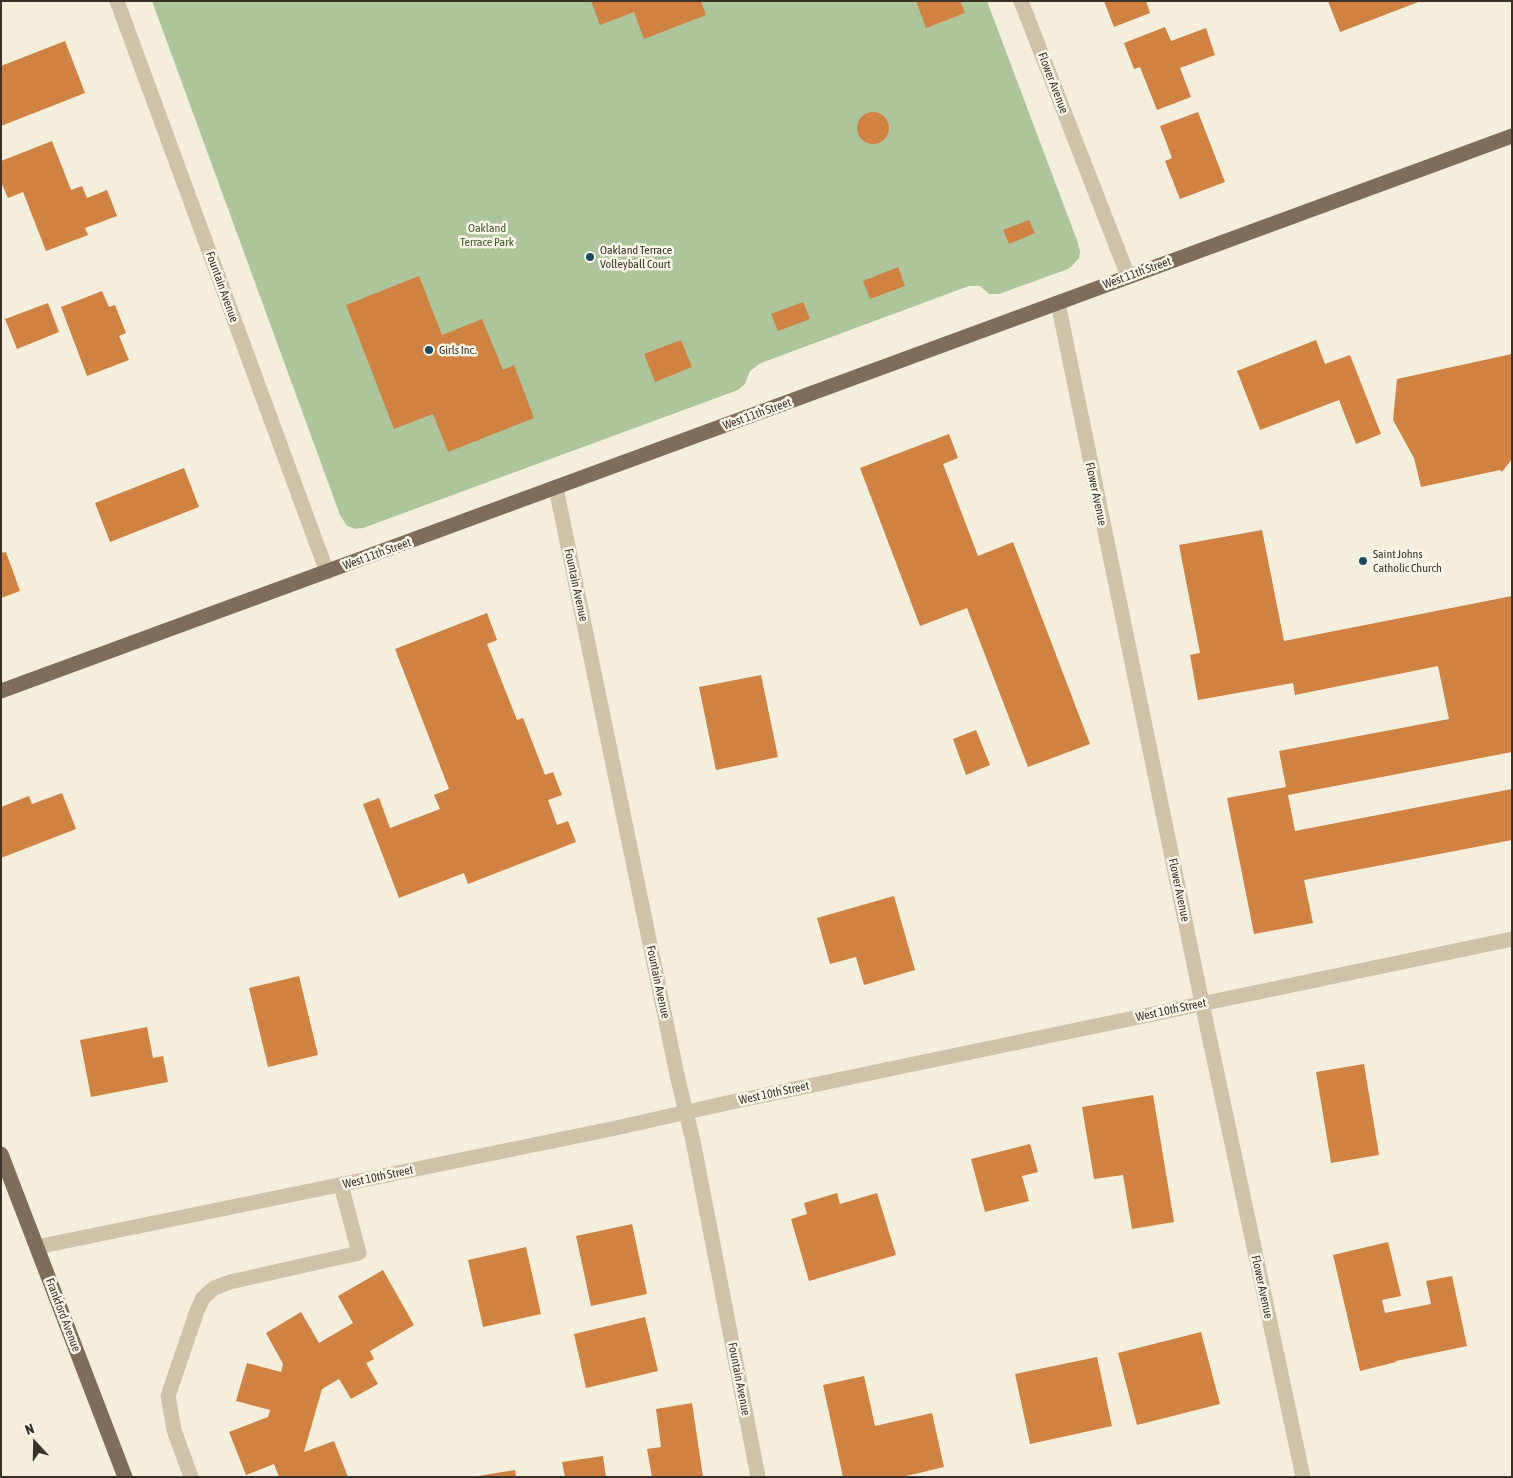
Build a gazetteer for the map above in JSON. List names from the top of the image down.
{
  "streets": {
    "main road": ["West 11th Street", "Frankford Avenue"],
    "street": ["Flower Avenue", "Fountain Avenue", "West 10th Street"]
  },
  "crossings": [
    ["Flower Avenue", "West 11th Street"],
    ["Flower Avenue", "West 10th Street"],
    ["West 11th Street", "Fountain Avenue"],
    ["Fountain Avenue", "West 10th Street"],
    ["West 10th Street", "Frankford Avenue"]
  ],
  "parks": ["Oakland Terrace Park"],
  "places": ["Oakland Terrace Volleyball Court", "Girls Inc.", "Saint Johns Catholic Church"],
  "north": "top"
}
